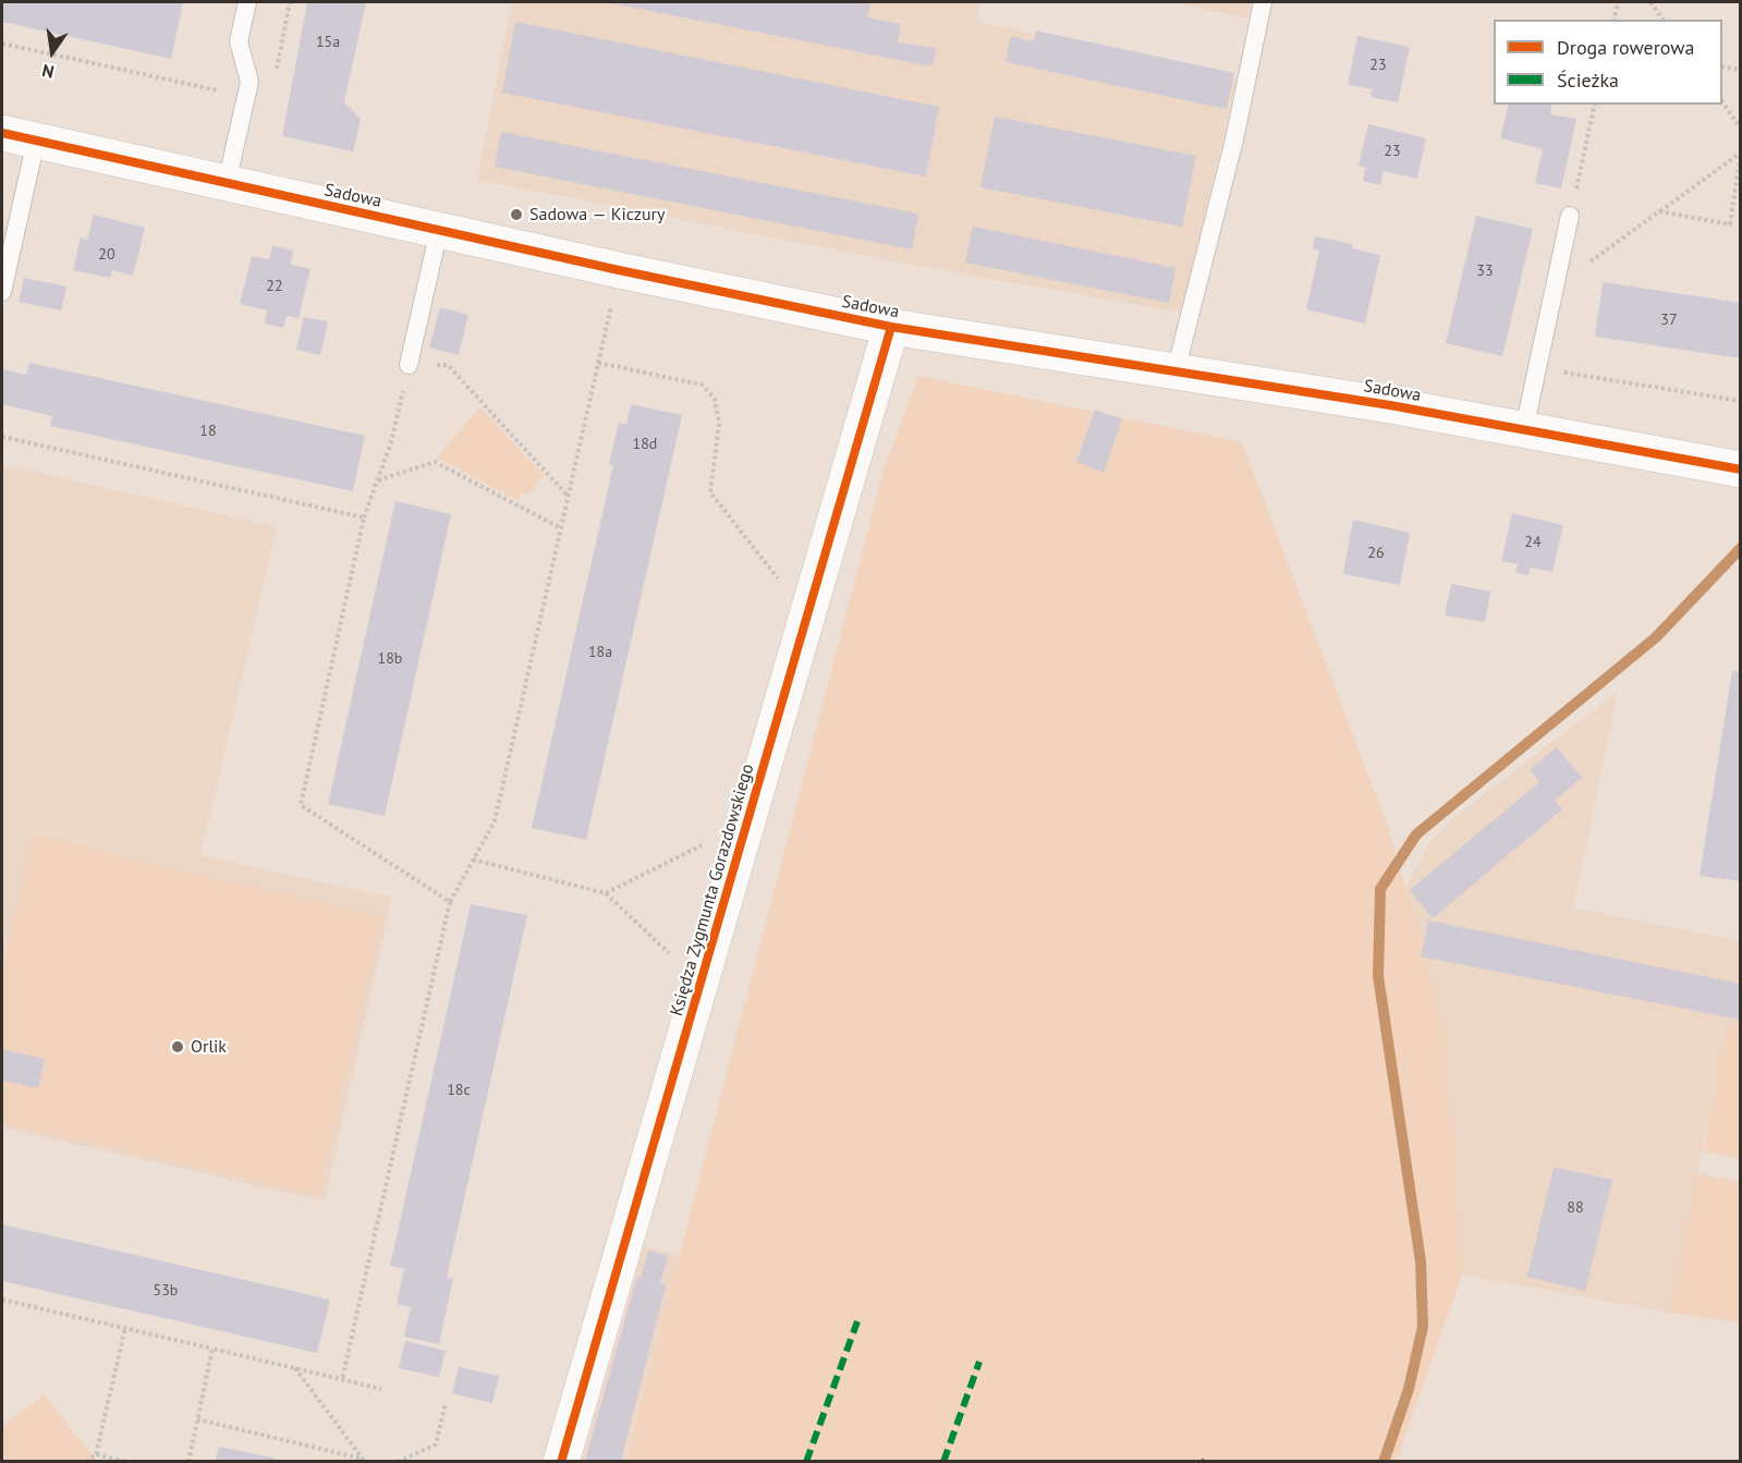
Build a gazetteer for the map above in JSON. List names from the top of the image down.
{
  "streets": {
    "street": ["Sadowa", "Księdza Zygmunta Gorazdowskiego"]
  },
  "crossings": [
    ["Sadowa", "Księdza Zygmunta Gorazdowskiego"]
  ],
  "places": ["Sadowa — Kiczury", "Orlik"],
  "house_numbers": [
    "15a",
    "23",
    "23",
    "20",
    "33",
    "22",
    "37",
    "18",
    "18d",
    "24",
    "26",
    "18a",
    "18b",
    "18c",
    "88",
    "53b"
  ],
  "legend": ["Droga rowerowa", "Ścieżka"],
  "north": "bottom"
}
